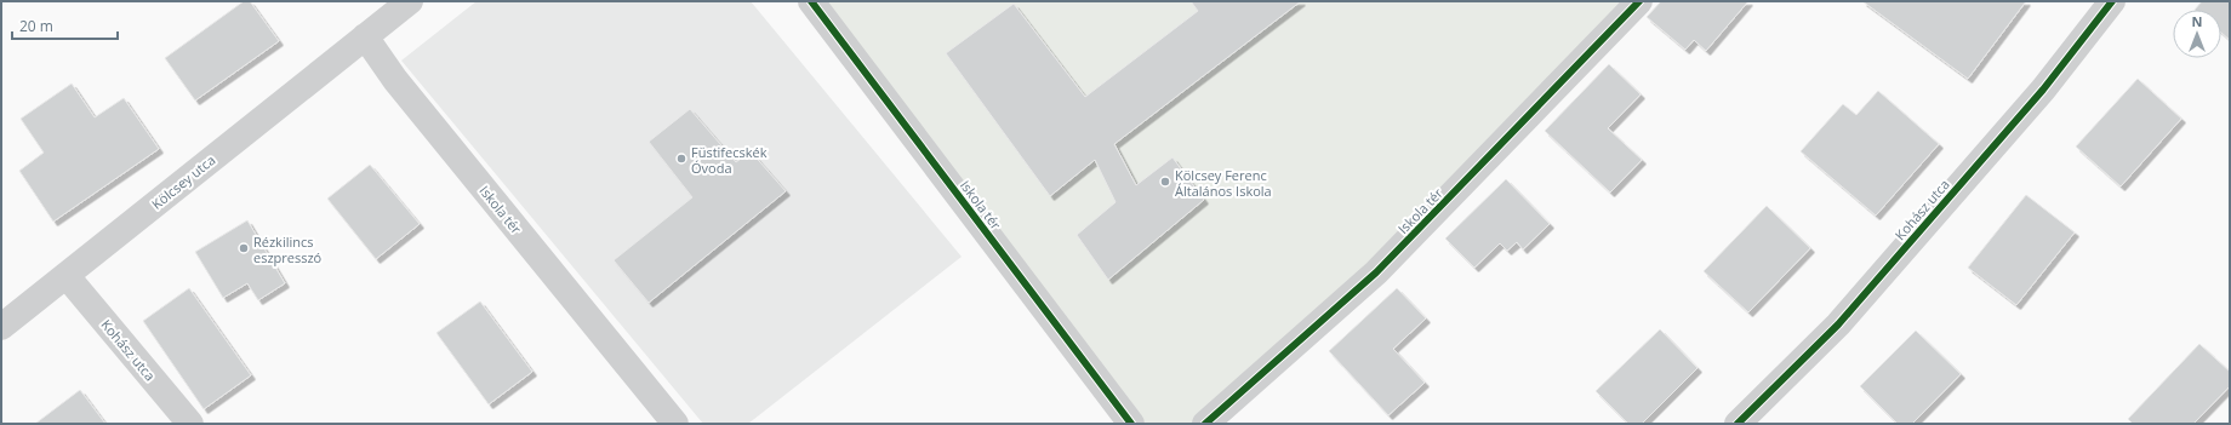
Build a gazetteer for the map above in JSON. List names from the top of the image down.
{
  "streets": {
    "street": ["Kölcsey utca", "Iskola tér", "Kohász utca"]
  },
  "crossings": [
    ["Kölcsey utca", "Iskola tér"],
    ["Kölcsey utca", "Kohász utca"]
  ],
  "places": ["Füstifecskék Óvoda", "Kölcsey Ferenc Általános Iskola", "Rézkilincs eszpresszó"],
  "scale_bar": "20 m",
  "north": "top"
}
